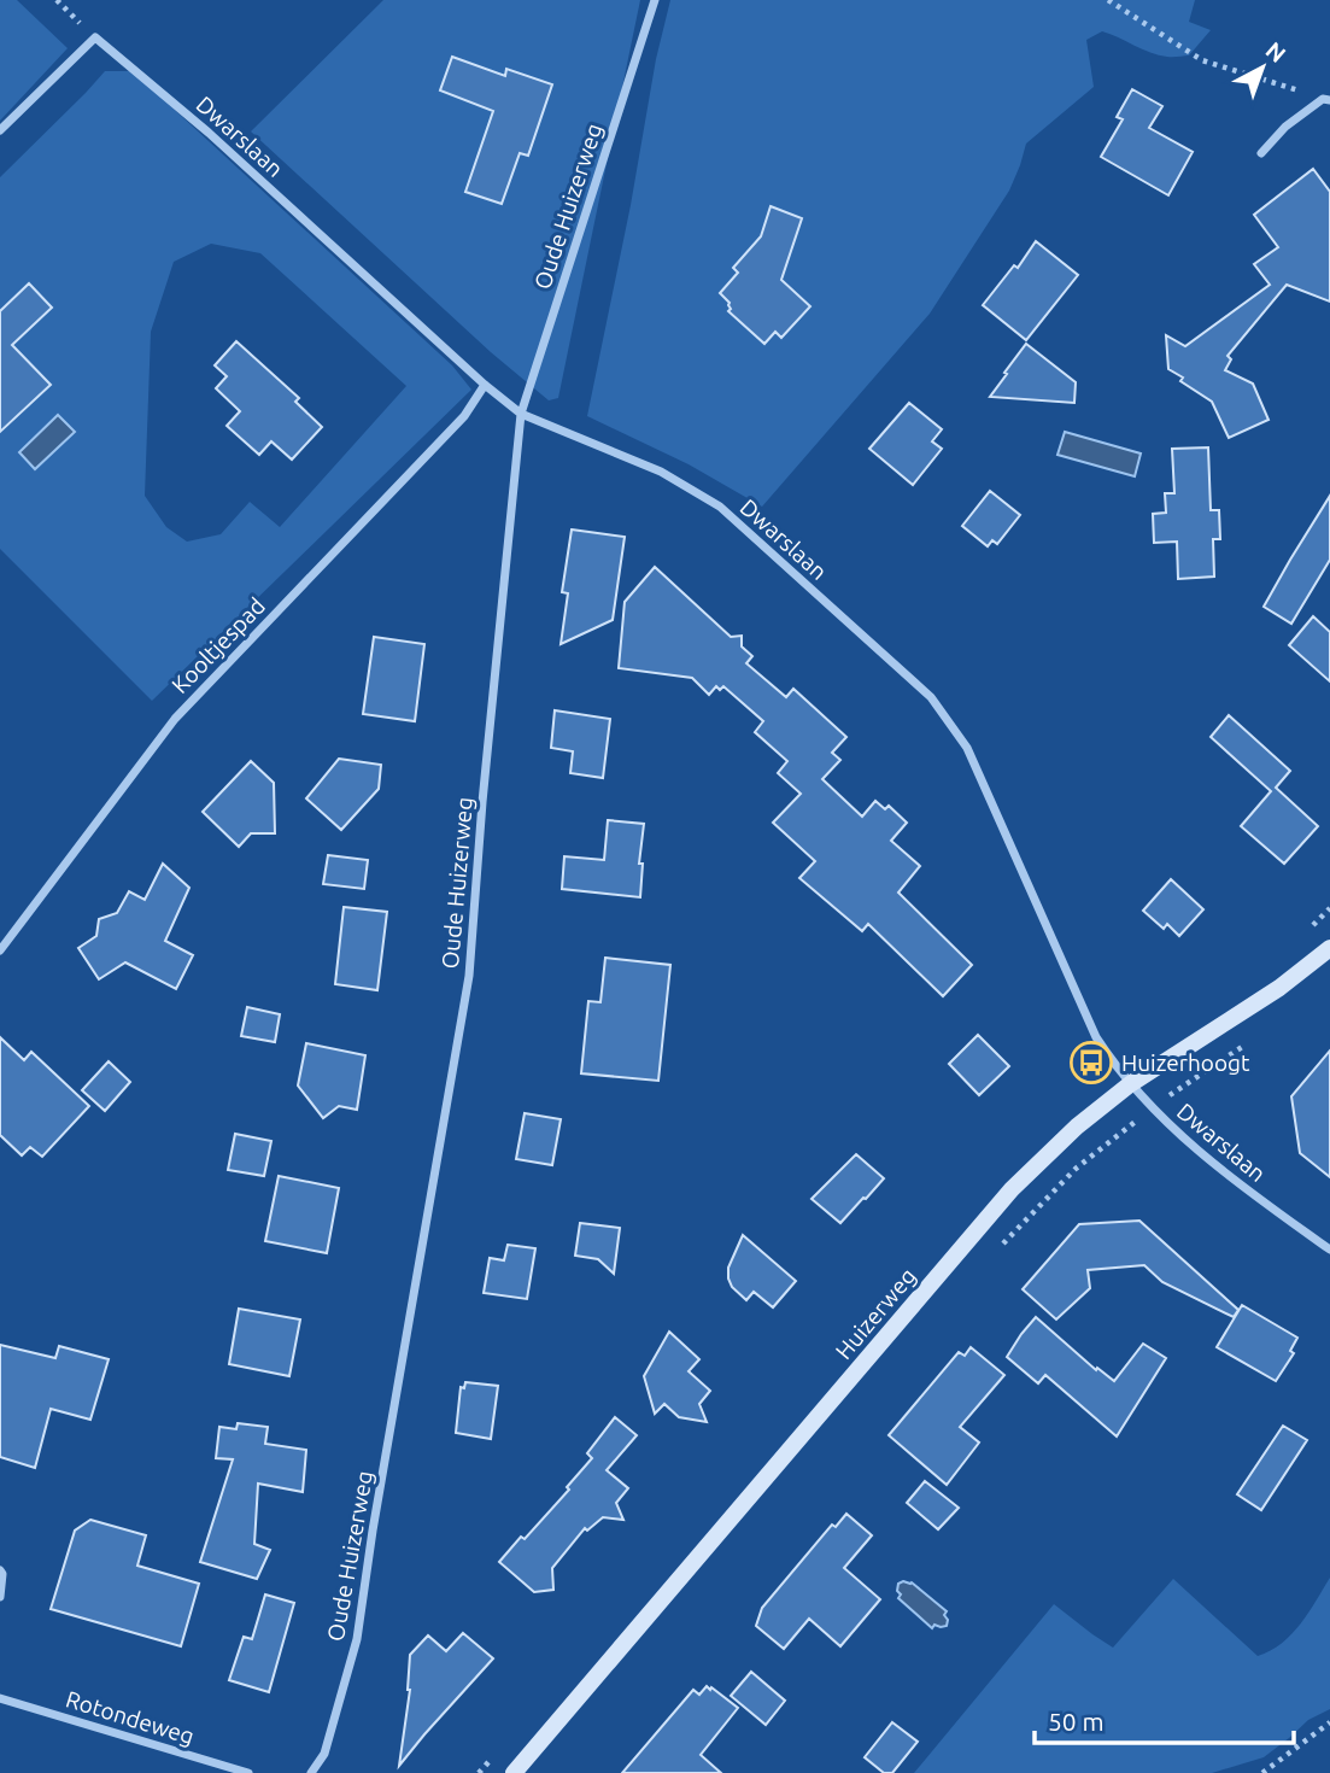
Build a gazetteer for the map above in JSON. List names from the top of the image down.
{
  "streets": {
    "main road": ["Huizerweg"],
    "street": [
      "Dwarslaan",
      "Oude Huizerweg",
      "Kooltjespad",
      "Rotondeweg"
    ]
  },
  "crossings": [
    ["Dwarslaan", "Oude Huizerweg"],
    ["Dwarslaan", "Kooltjespad"],
    ["Dwarslaan", "Huizerweg"]
  ],
  "places": {
    "bus stop": ["Huizerhoogt"]
  },
  "scale_bar": "50 m",
  "north": "top right"
}
